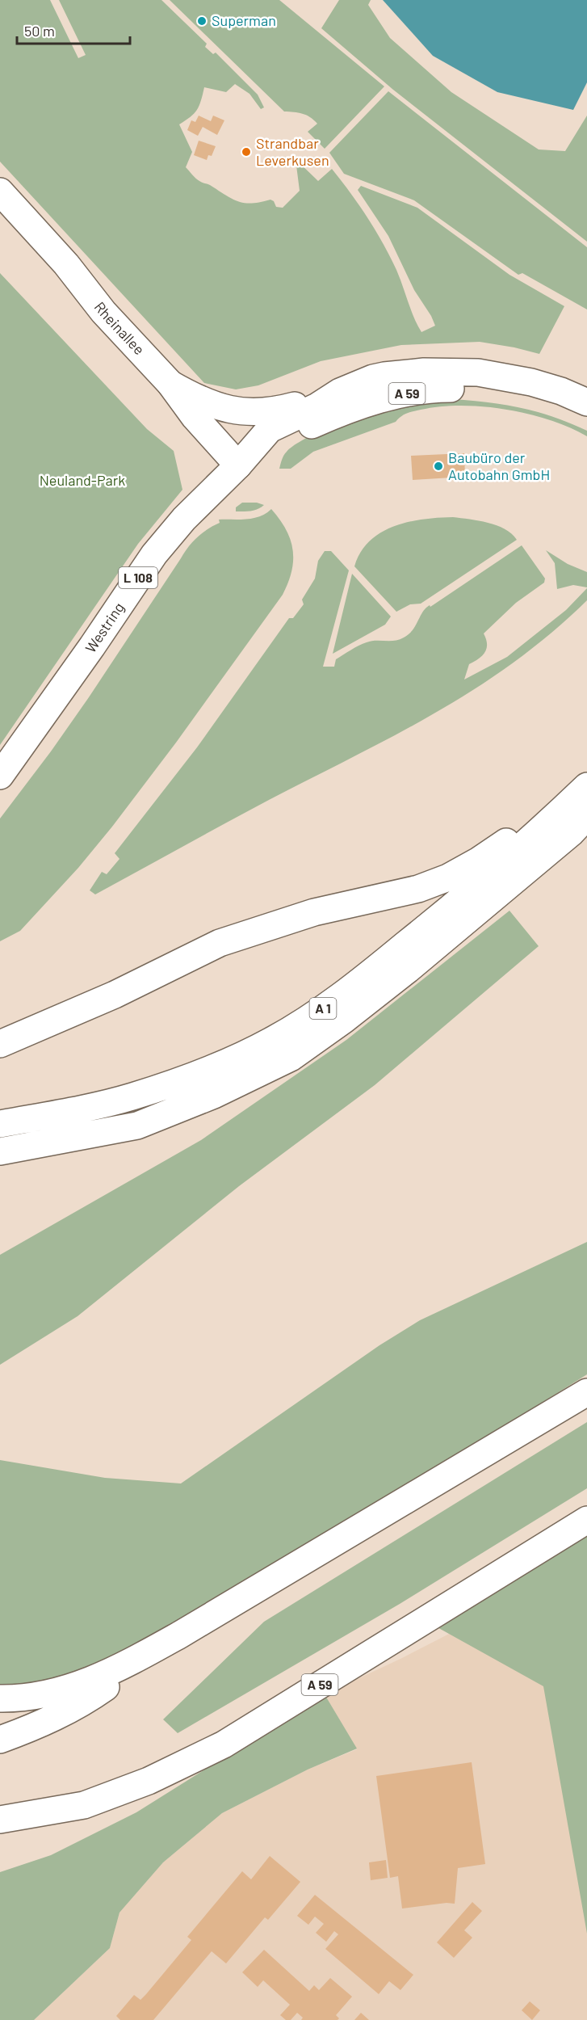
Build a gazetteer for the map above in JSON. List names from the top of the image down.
{
  "streets": {
    "main road": [
      "Rheinallee",
      "A 59",
      "L 108",
      "Westring",
      "A 1"
    ]
  },
  "crossings": [
    ["Rheinallee", "A 59"],
    ["Rheinallee", "Westring"],
    ["A 59", "Westring"]
  ],
  "parks": ["Neuland-Park"],
  "places": ["Superman", "Strandbar Leverkusen", "Baubüro der Autobahn GmbH"],
  "scale_bar": "50 m"
}
